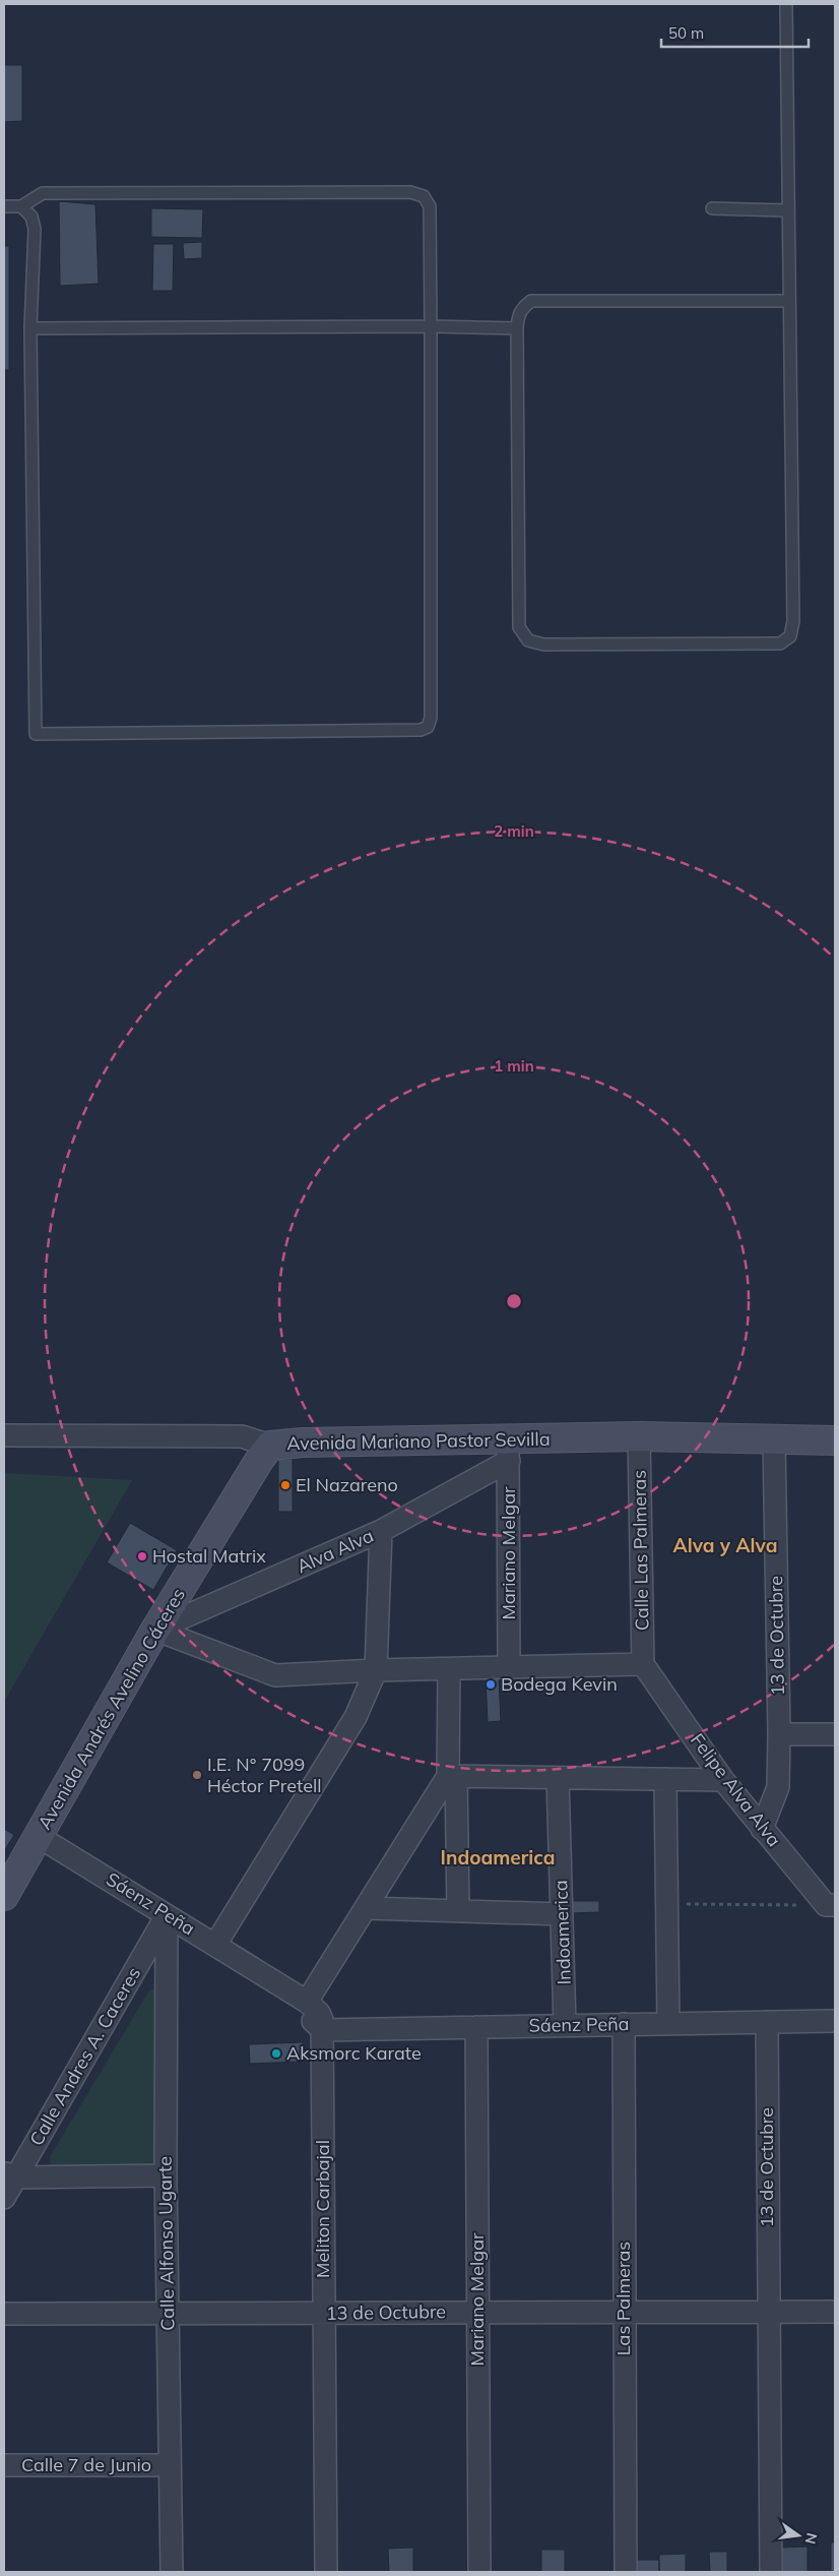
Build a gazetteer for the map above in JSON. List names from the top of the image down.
{
  "streets": {
    "street": [
      "Avenida Mariano Pastor Sevilla",
      "Calle Las Palmeras",
      "Alva Alva",
      "Mariano Melgar",
      "13 de Octubre",
      "Avenida Andrés Avelino Cáceres",
      "Felipe Alva Alva",
      "Sáenz Peña",
      "Indoamerica",
      "Calle Andres A. Caceres",
      "Meliton Carbajal",
      "Calle Alfonso Ugarte",
      "Las Palmeras",
      "Calle 7 de Junio"
    ]
  },
  "crossings": [
    ["Avenida Mariano Pastor Sevilla", "Calle Las Palmeras"],
    ["Avenida Mariano Pastor Sevilla", "Alva Alva"],
    ["Avenida Mariano Pastor Sevilla", "Mariano Melgar"],
    ["Avenida Mariano Pastor Sevilla", "13 de Octubre"],
    ["Avenida Mariano Pastor Sevilla", "Avenida Andrés Avelino Cáceres"],
    ["Calle Las Palmeras", "Felipe Alva Alva"],
    ["Alva Alva", "Mariano Melgar"],
    ["Alva Alva", "Avenida Andrés Avelino Cáceres"],
    ["Mariano Melgar", "13 de Octubre"],
    ["Mariano Melgar", "Sáenz Peña"],
    ["13 de Octubre", "Felipe Alva Alva"],
    ["13 de Octubre", "Sáenz Peña"],
    ["13 de Octubre", "Meliton Carbajal"],
    ["13 de Octubre", "Calle Alfonso Ugarte"],
    ["13 de Octubre", "Las Palmeras"],
    ["Avenida Andrés Avelino Cáceres", "Sáenz Peña"],
    ["Sáenz Peña", "Indoamerica"],
    ["Sáenz Peña", "Calle Andres A. Caceres"],
    ["Sáenz Peña", "Meliton Carbajal"],
    ["Sáenz Peña", "Calle Alfonso Ugarte"],
    ["Sáenz Peña", "Las Palmeras"],
    ["Calle Andres A. Caceres", "Calle Alfonso Ugarte"],
    ["Calle Alfonso Ugarte", "Calle 7 de Junio"]
  ],
  "districts": ["Alva y Alva", "Indoamerica"],
  "places": [
    "El Nazareno",
    "Hostal Matrix",
    "Bodega Kevin",
    "I.E. N° 7099 Héctor Pretell",
    "Aksmorc Karate"
  ],
  "scale_bar": "50 m",
  "north": "right",
  "rings": ["2 min", "1 min"]
}
